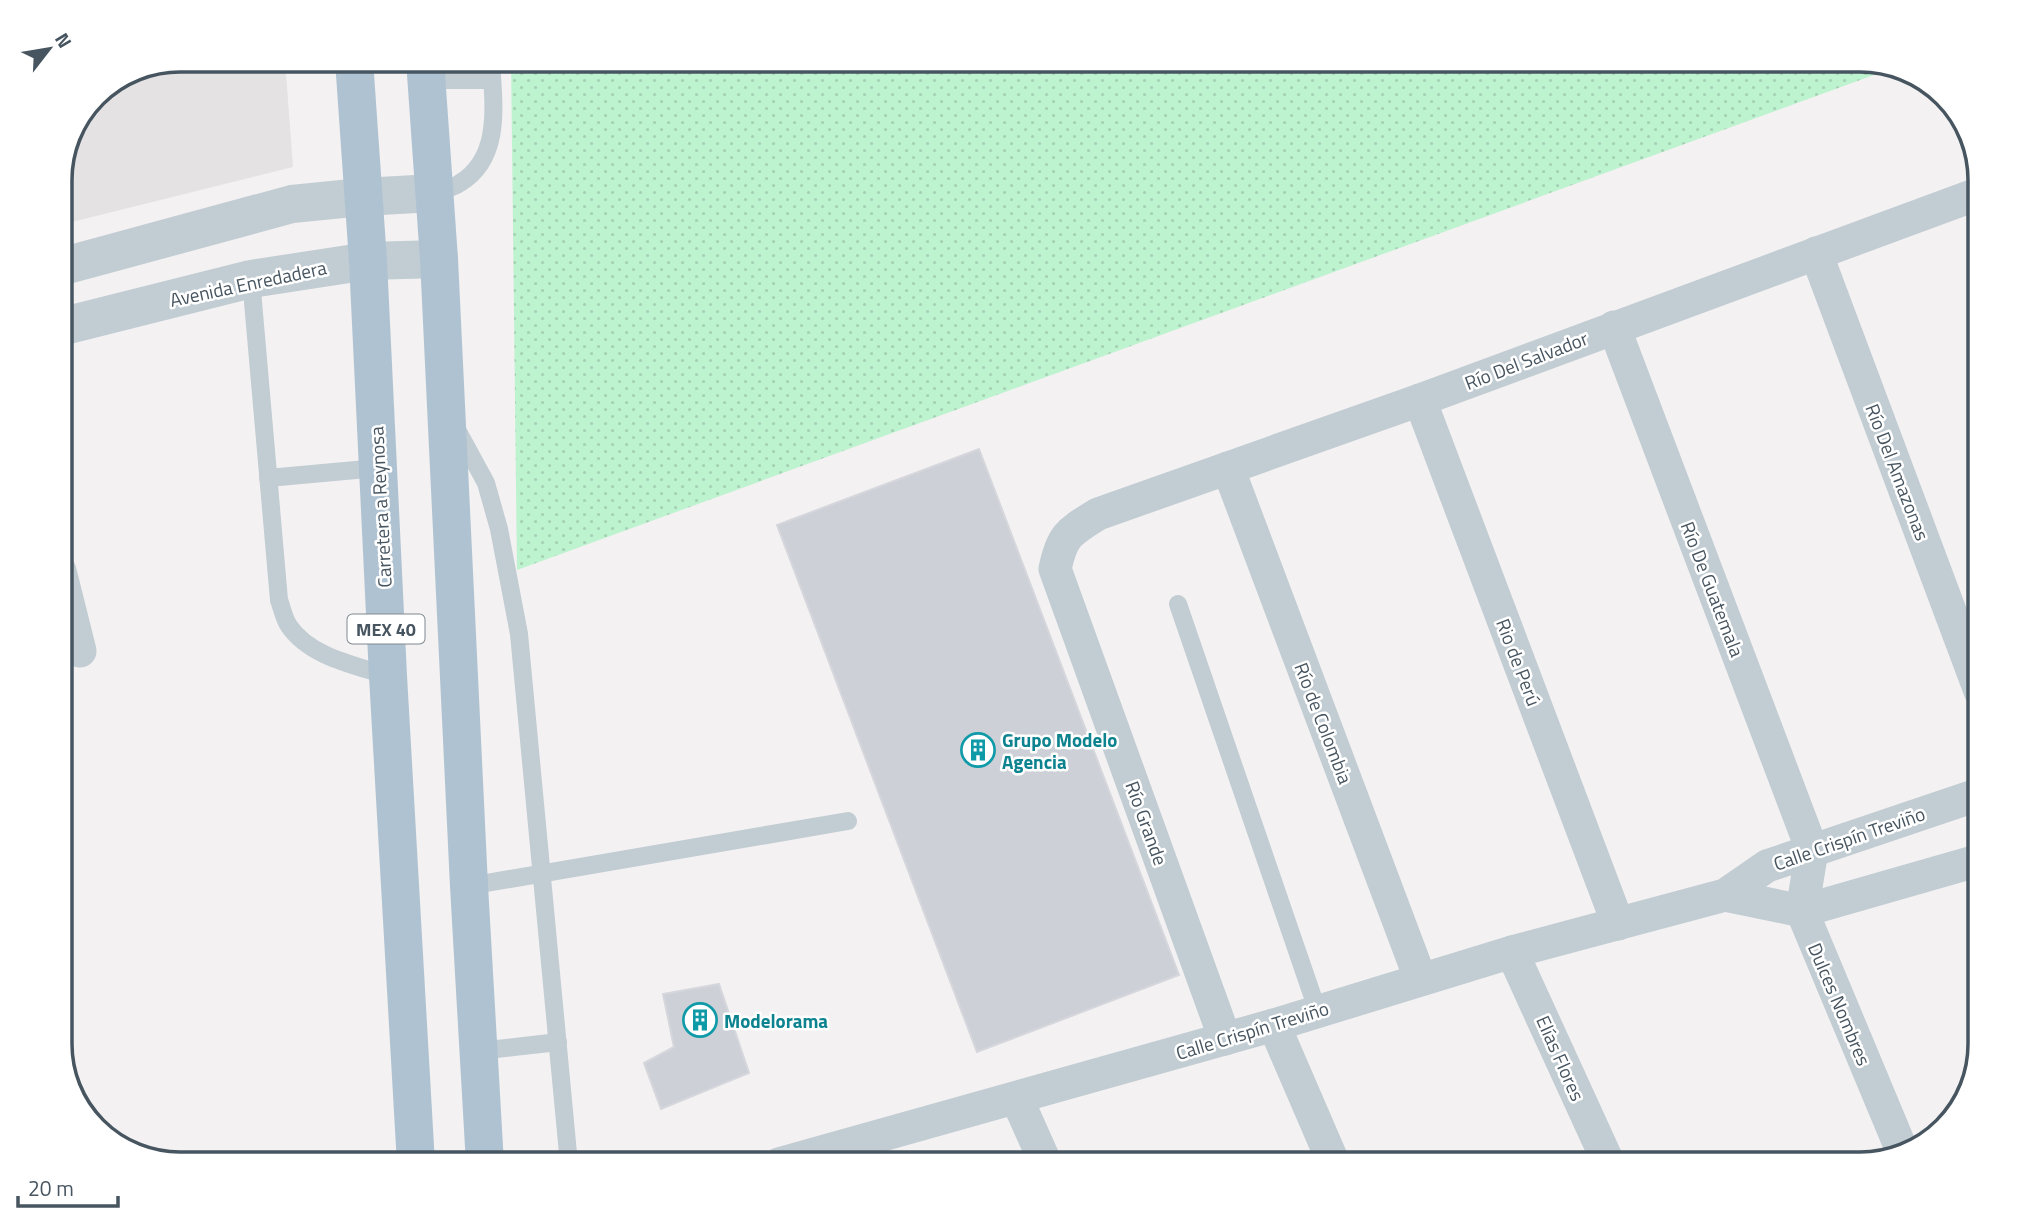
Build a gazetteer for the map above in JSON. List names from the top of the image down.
{
  "streets": {
    "main road": ["Carretera a Reynosa", "MEX 40"],
    "street": [
      "Avenida Enredadera",
      "Río Del Salvador",
      "Río Del Amazonas",
      "Río De Guatemala",
      "Rio de Perú",
      "Río de Colombia",
      "Río Grande",
      "Calle Crispín Treviño",
      "Dulces Nombres",
      "Elías Flores"
    ]
  },
  "crossings": [
    ["Avenida Enredadera", "Carretera a Reynosa"],
    ["Río Del Salvador", "Río Del Amazonas"],
    ["Río Del Salvador", "Río De Guatemala"],
    ["Río Del Salvador", "Rio de Perú"],
    ["Río Del Salvador", "Río de Colombia"],
    ["Río Del Salvador", "Río Grande"],
    ["Río De Guatemala", "Calle Crispín Treviño"],
    ["Rio de Perú", "Calle Crispín Treviño"],
    ["Río de Colombia", "Calle Crispín Treviño"],
    ["Río Grande", "Calle Crispín Treviño"],
    ["Calle Crispín Treviño", "Dulces Nombres"],
    ["Calle Crispín Treviño", "Elías Flores"]
  ],
  "places": {
    "building": ["Grupo Modelo Agencia", "Modelorama"]
  },
  "scale_bar": "20 m",
  "north": "top right"
}
